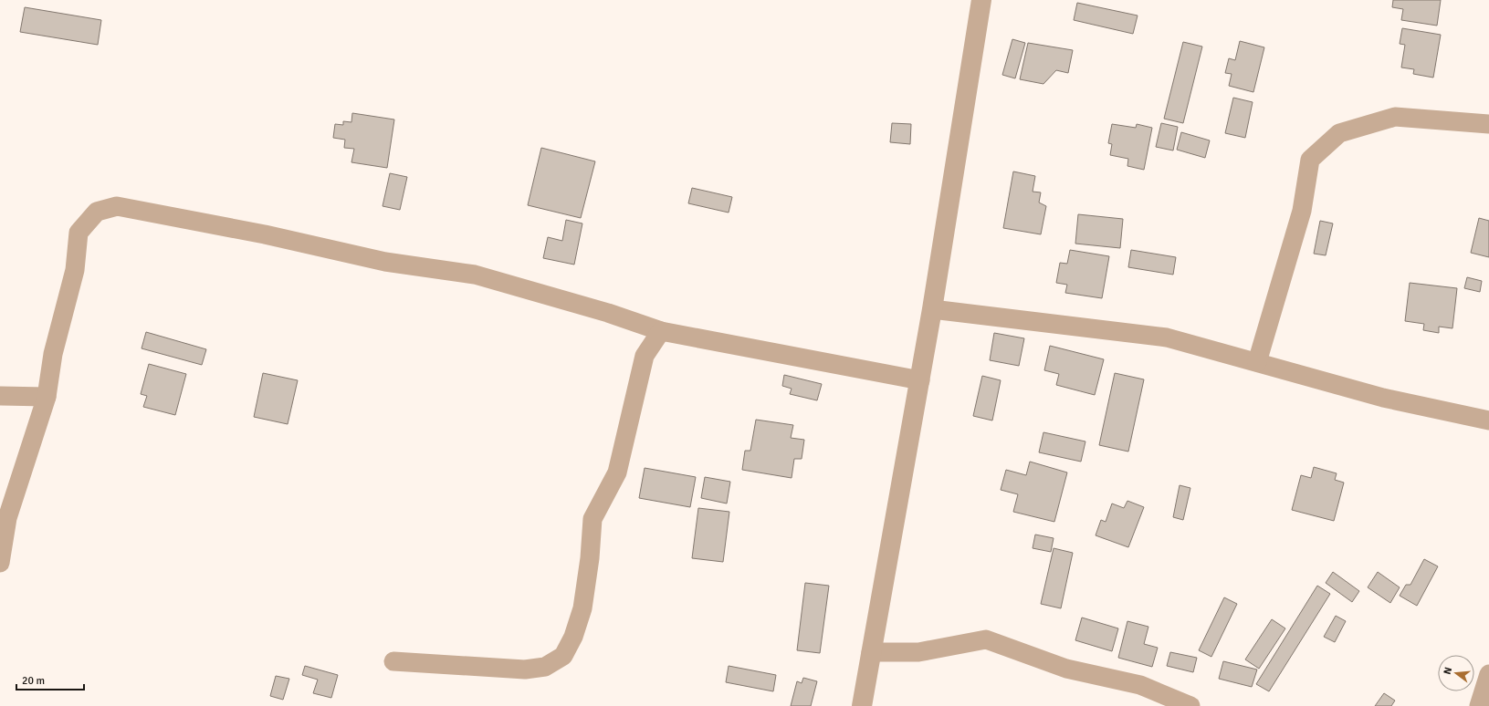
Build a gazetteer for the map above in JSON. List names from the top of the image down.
{
  "scale_bar": "20 m",
  "north": "left"
}
